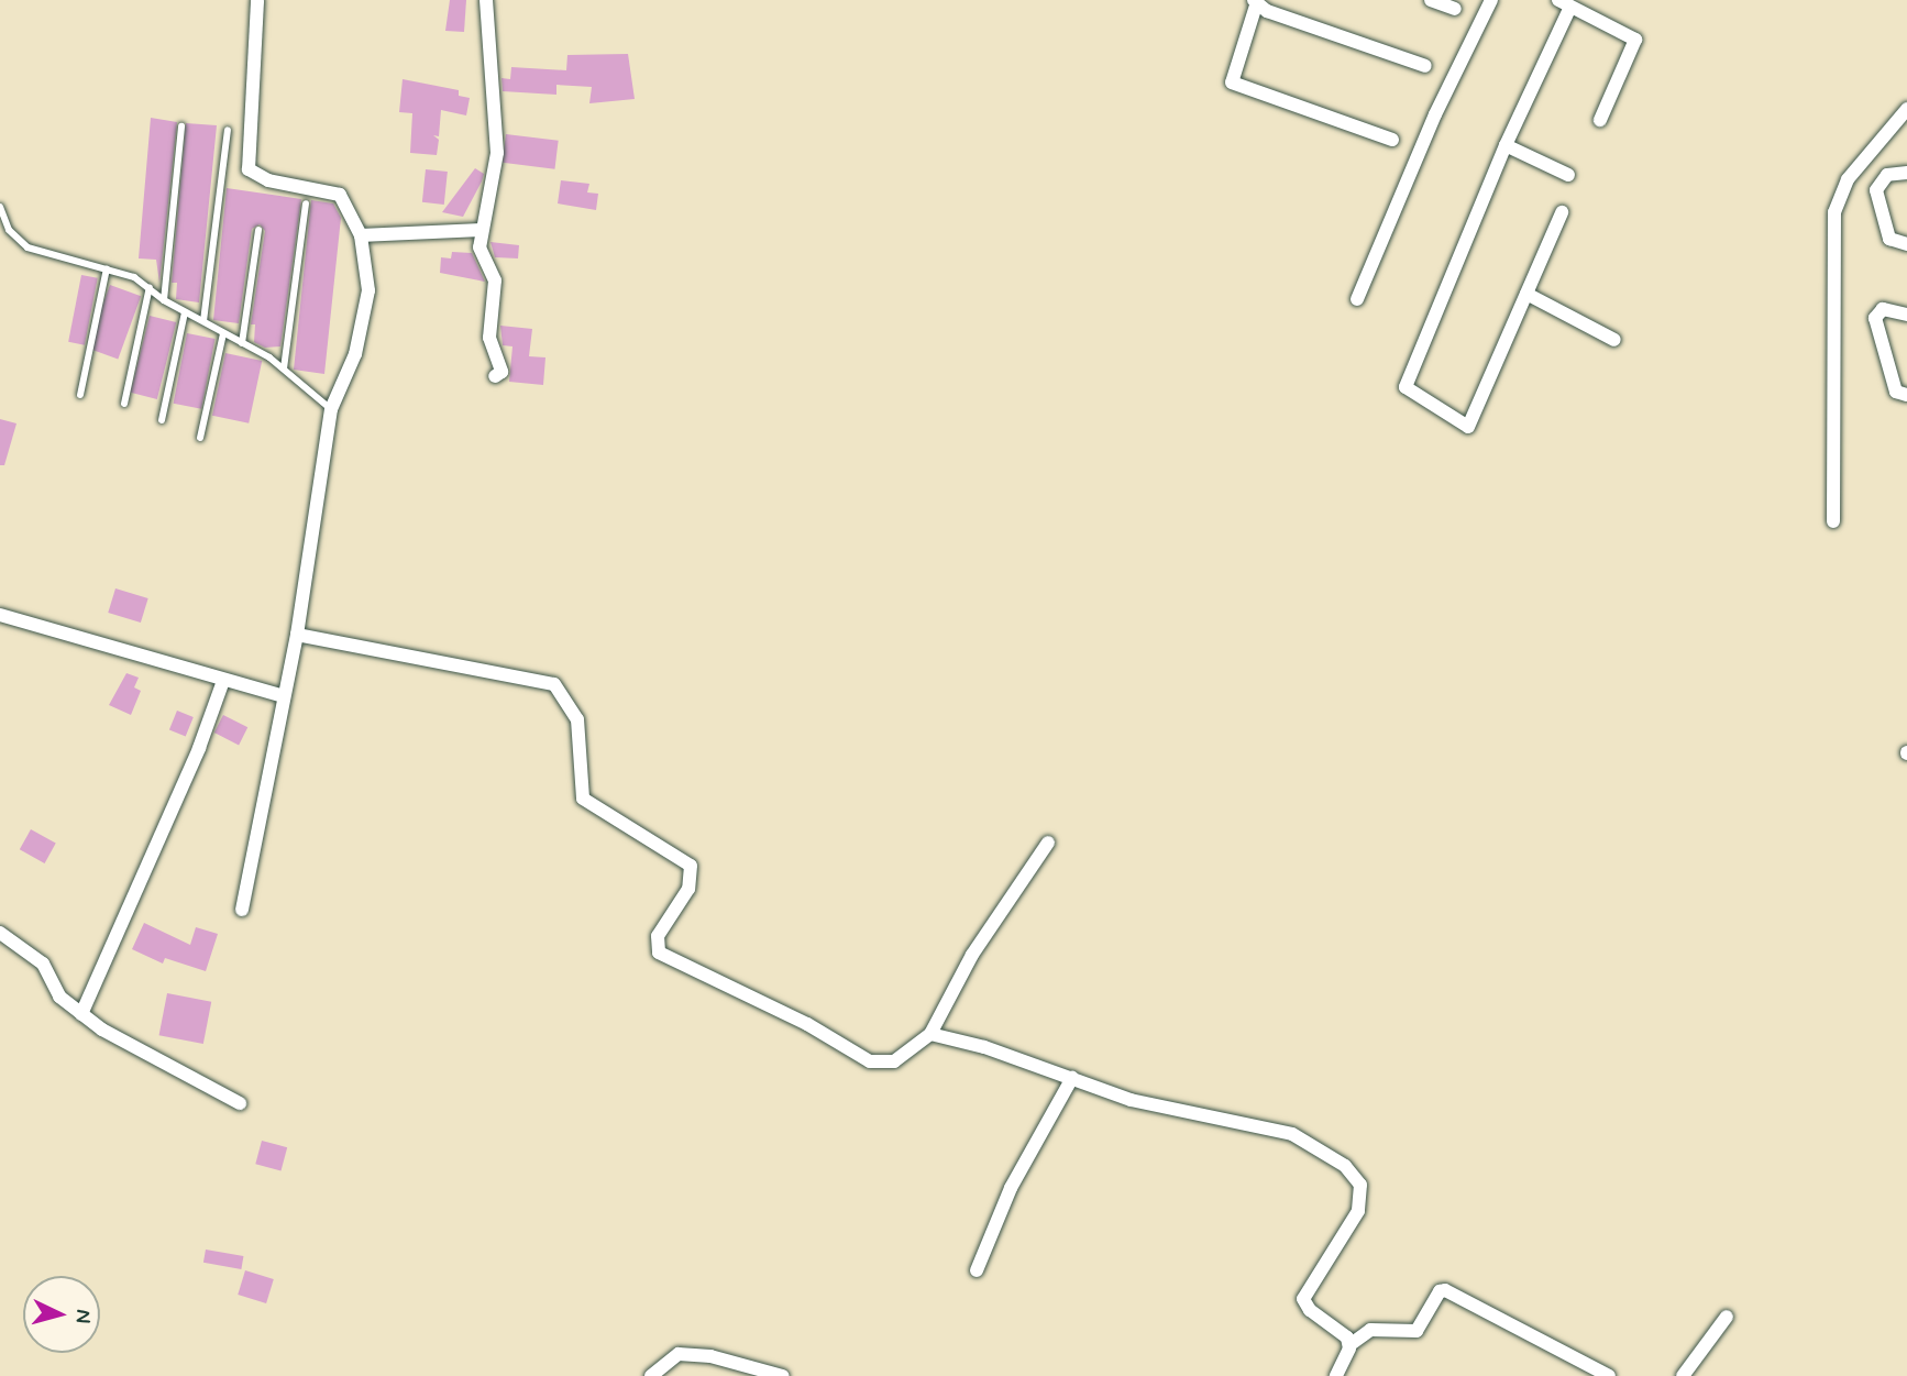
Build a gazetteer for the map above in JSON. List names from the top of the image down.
{
  "north": "right"
}
